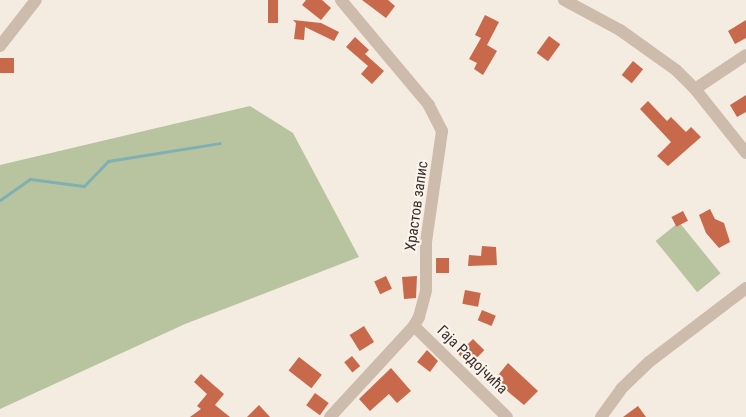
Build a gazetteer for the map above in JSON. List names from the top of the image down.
{
  "streets": {
    "street": ["Храстов запис", "Гаја Радојчића"]
  },
  "crossings": [
    ["Храстов запис", "Гаја Радојчића"]
  ]
}
